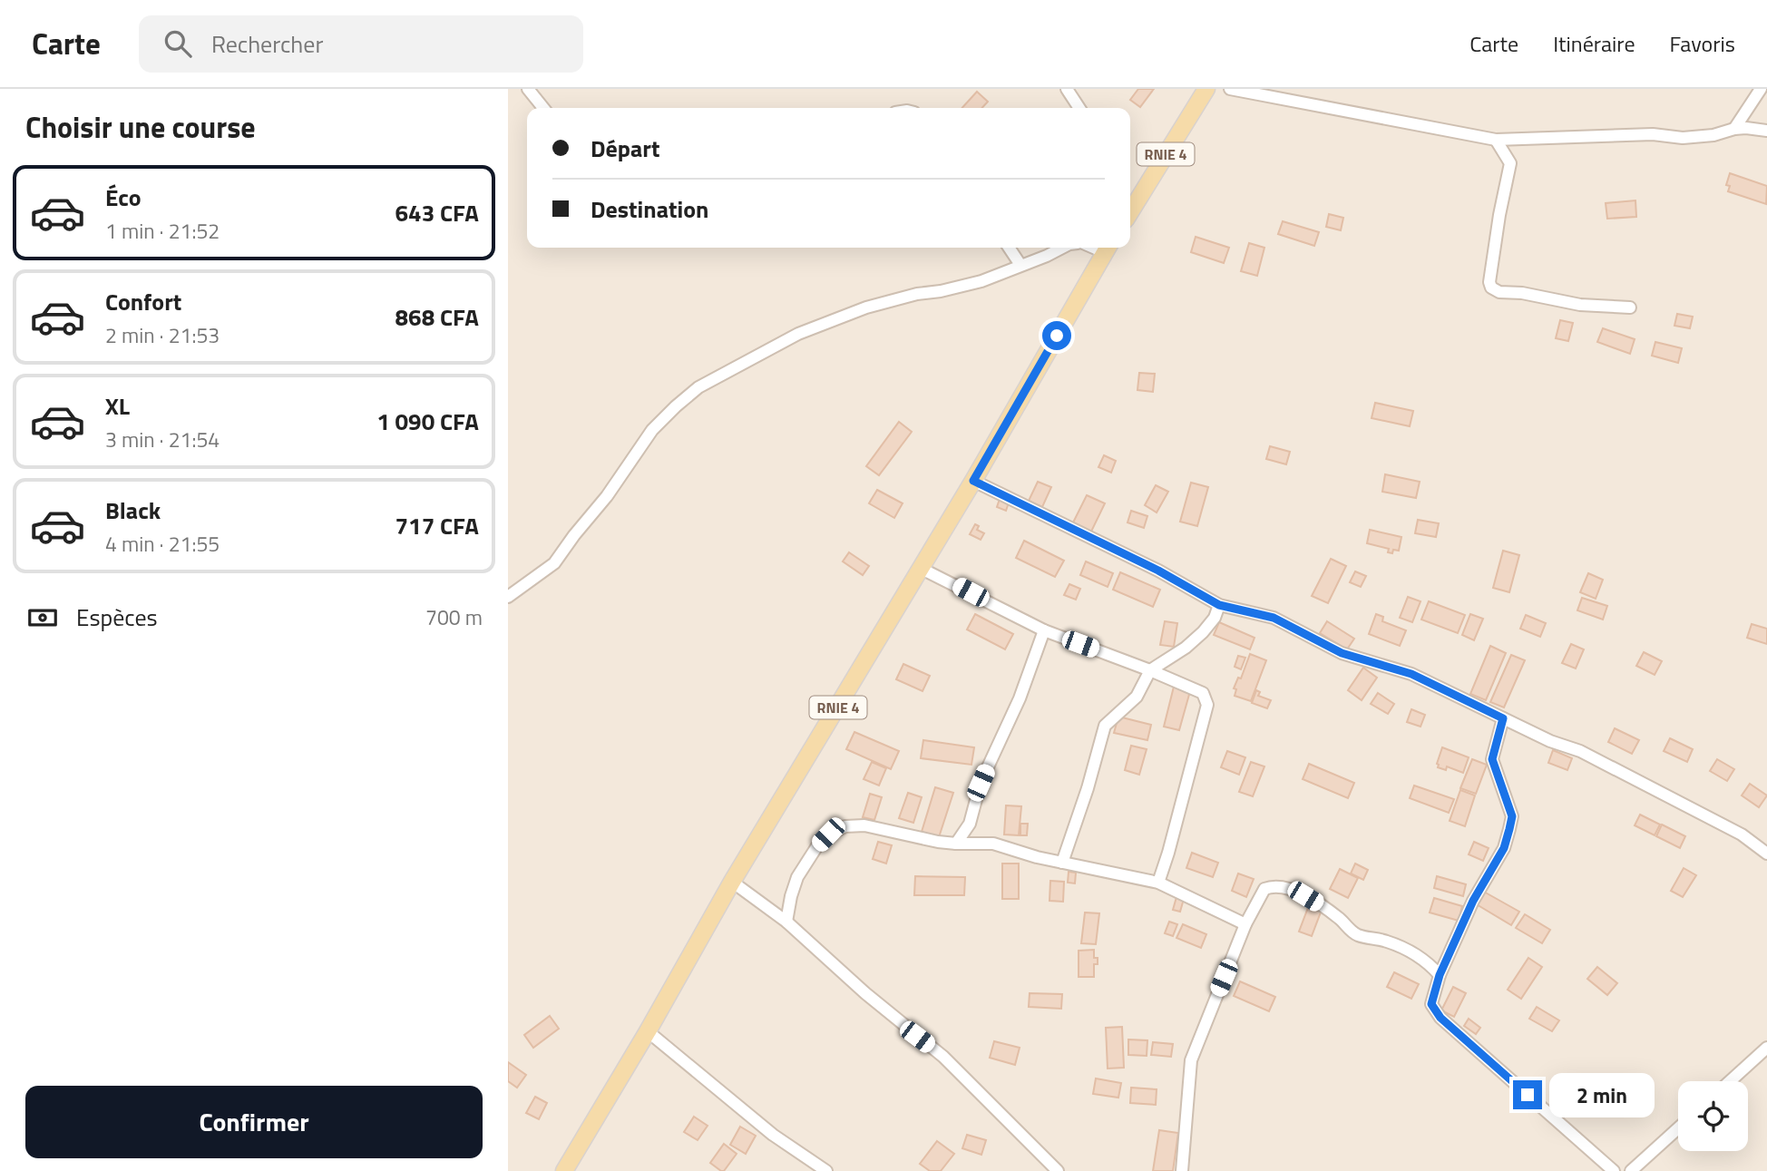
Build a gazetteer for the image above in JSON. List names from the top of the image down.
{
  "streets": {
    "main road": ["RNIE 4"]
  },
  "page": {
    "header": "Carte",
    "search": "Rechercher",
    "nav": ["Carte", "Itinéraire", "Favoris"],
    "heading": "Choisir une course",
    "banner": ["Départ", "Destination"],
    "list": [
      {
        "name": "Éco",
        "note": "1 min · 21:52",
        "value": "643 CFA"
      },
      {
        "name": "Confort",
        "note": "2 min · 21:53",
        "value": "868 CFA"
      },
      {
        "name": "XL",
        "note": "3 min · 21:54",
        "value": "1 090 CFA"
      },
      {
        "name": "Black",
        "note": "4 min · 21:55",
        "value": "717 CFA"
      }
    ],
    "pay": ["Espèces", "700 m"],
    "buttons": "Confirmer",
    "bubble": "2 min"
  }
}
